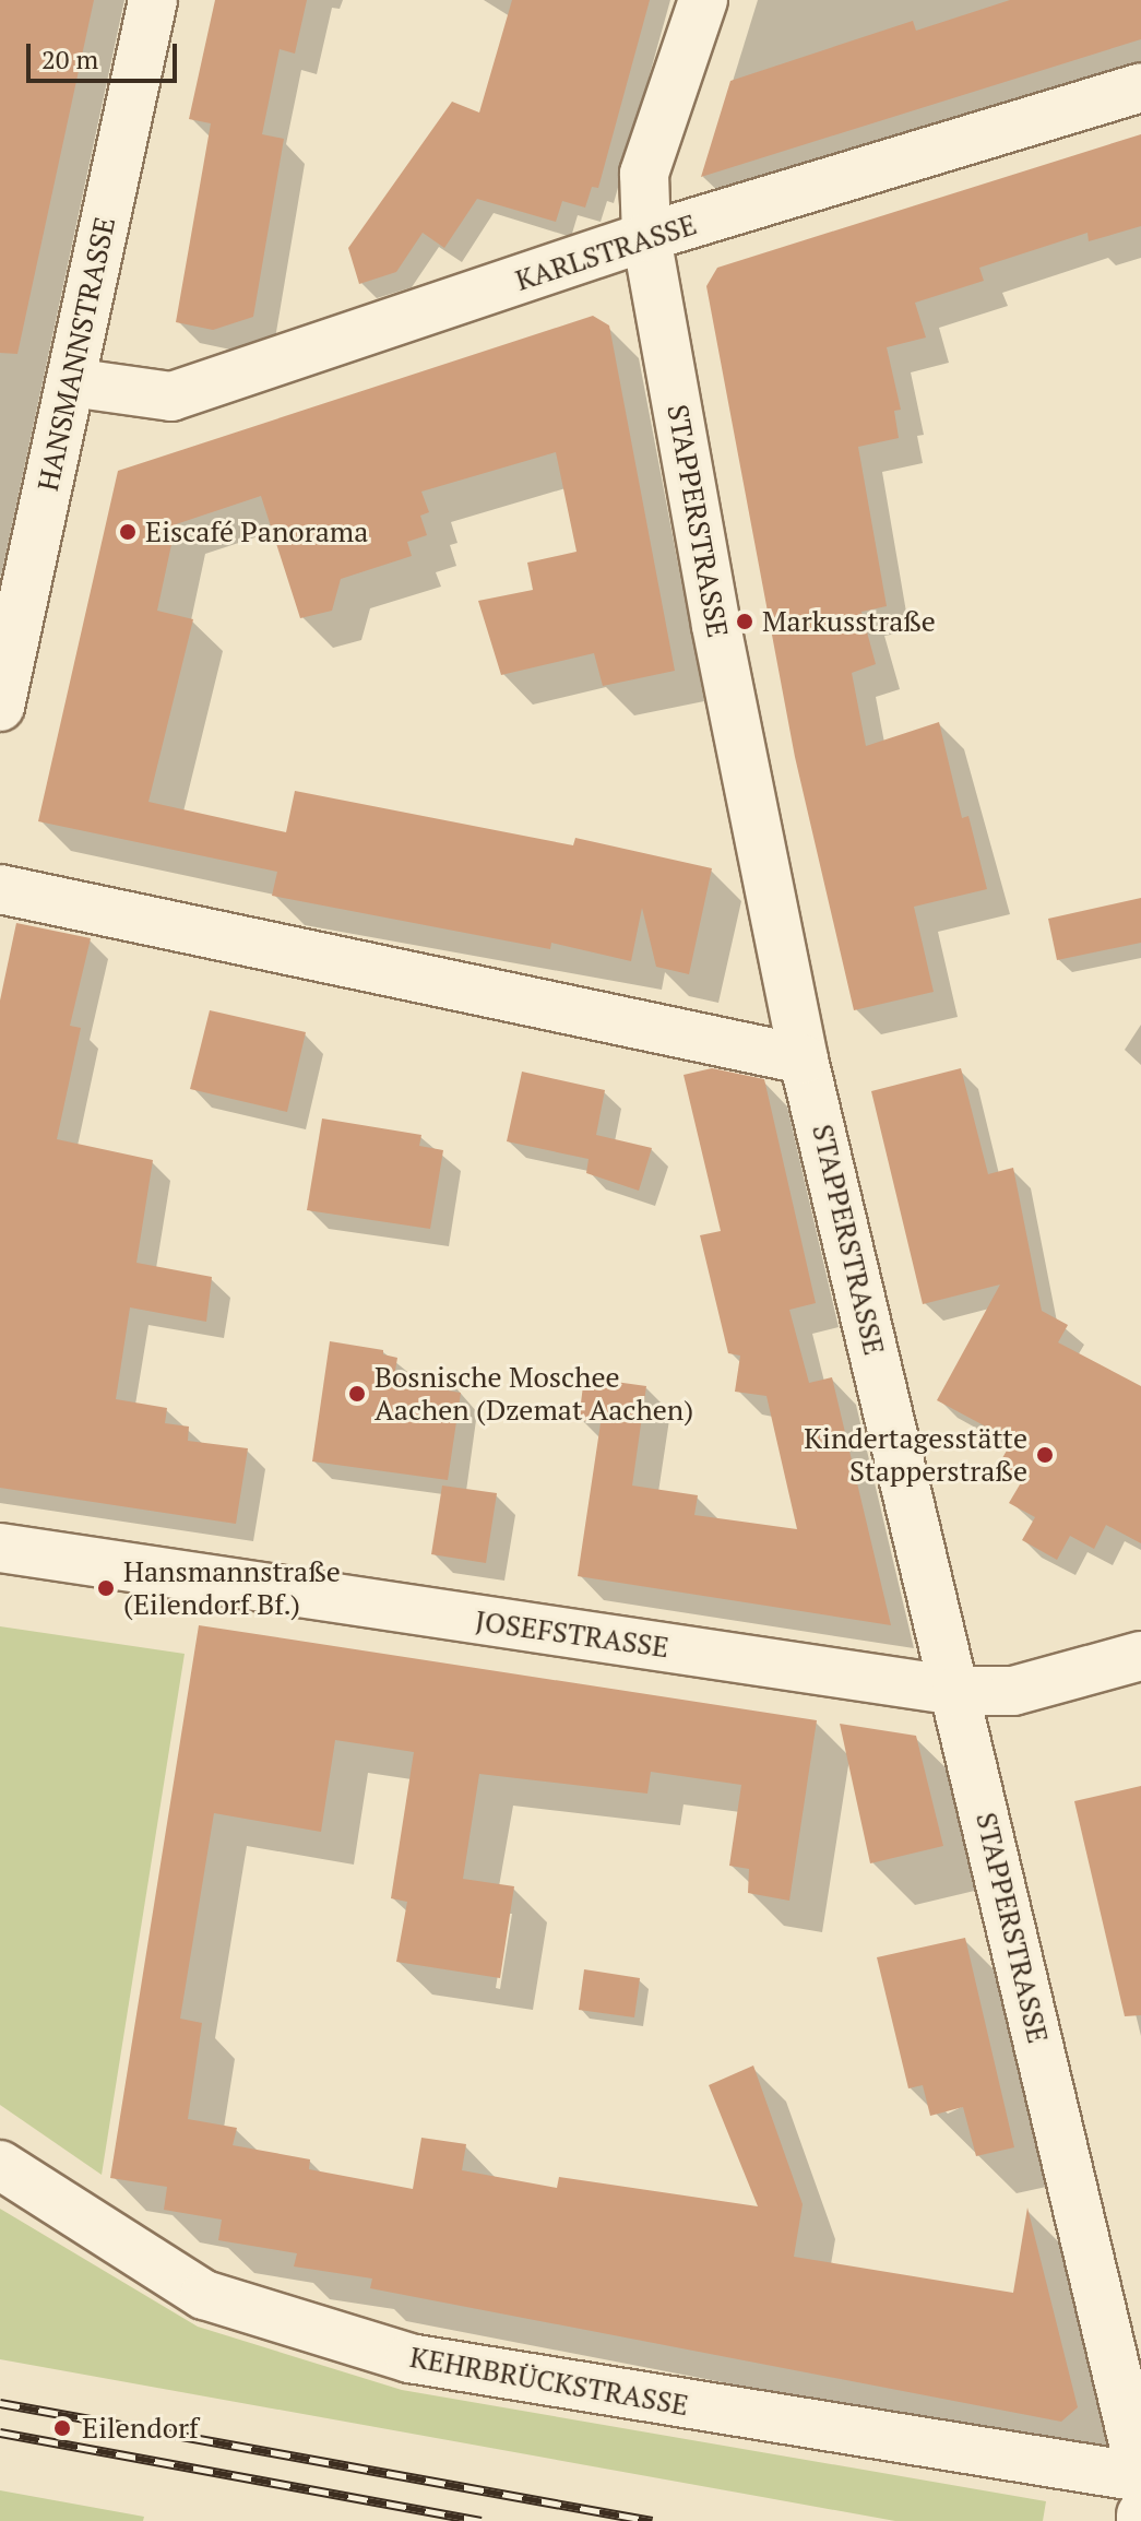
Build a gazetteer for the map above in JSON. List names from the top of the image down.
{
  "streets": {
    "street": [
      "KARLSTRASSE",
      "HANSMANNSTRASSE",
      "STAPPERSTRASSE",
      "JOSEFSTRASSE",
      "KEHRBRÜCKSTRASSE"
    ]
  },
  "crossings": [
    ["KARLSTRASSE", "HANSMANNSTRASSE"],
    ["KARLSTRASSE", "STAPPERSTRASSE"],
    ["STAPPERSTRASSE", "JOSEFSTRASSE"],
    ["STAPPERSTRASSE", "KEHRBRÜCKSTRASSE"]
  ],
  "places": [
    "Eiscafé Panorama",
    "Markusstraße",
    "Bosnische Moschee Aachen (Dzemat Aachen)",
    "Kindertagesstätte Stapperstraße",
    "Hansmannstraße (Eilendorf Bf.)",
    "Eilendorf"
  ],
  "scale_bar": "20 m"
}
